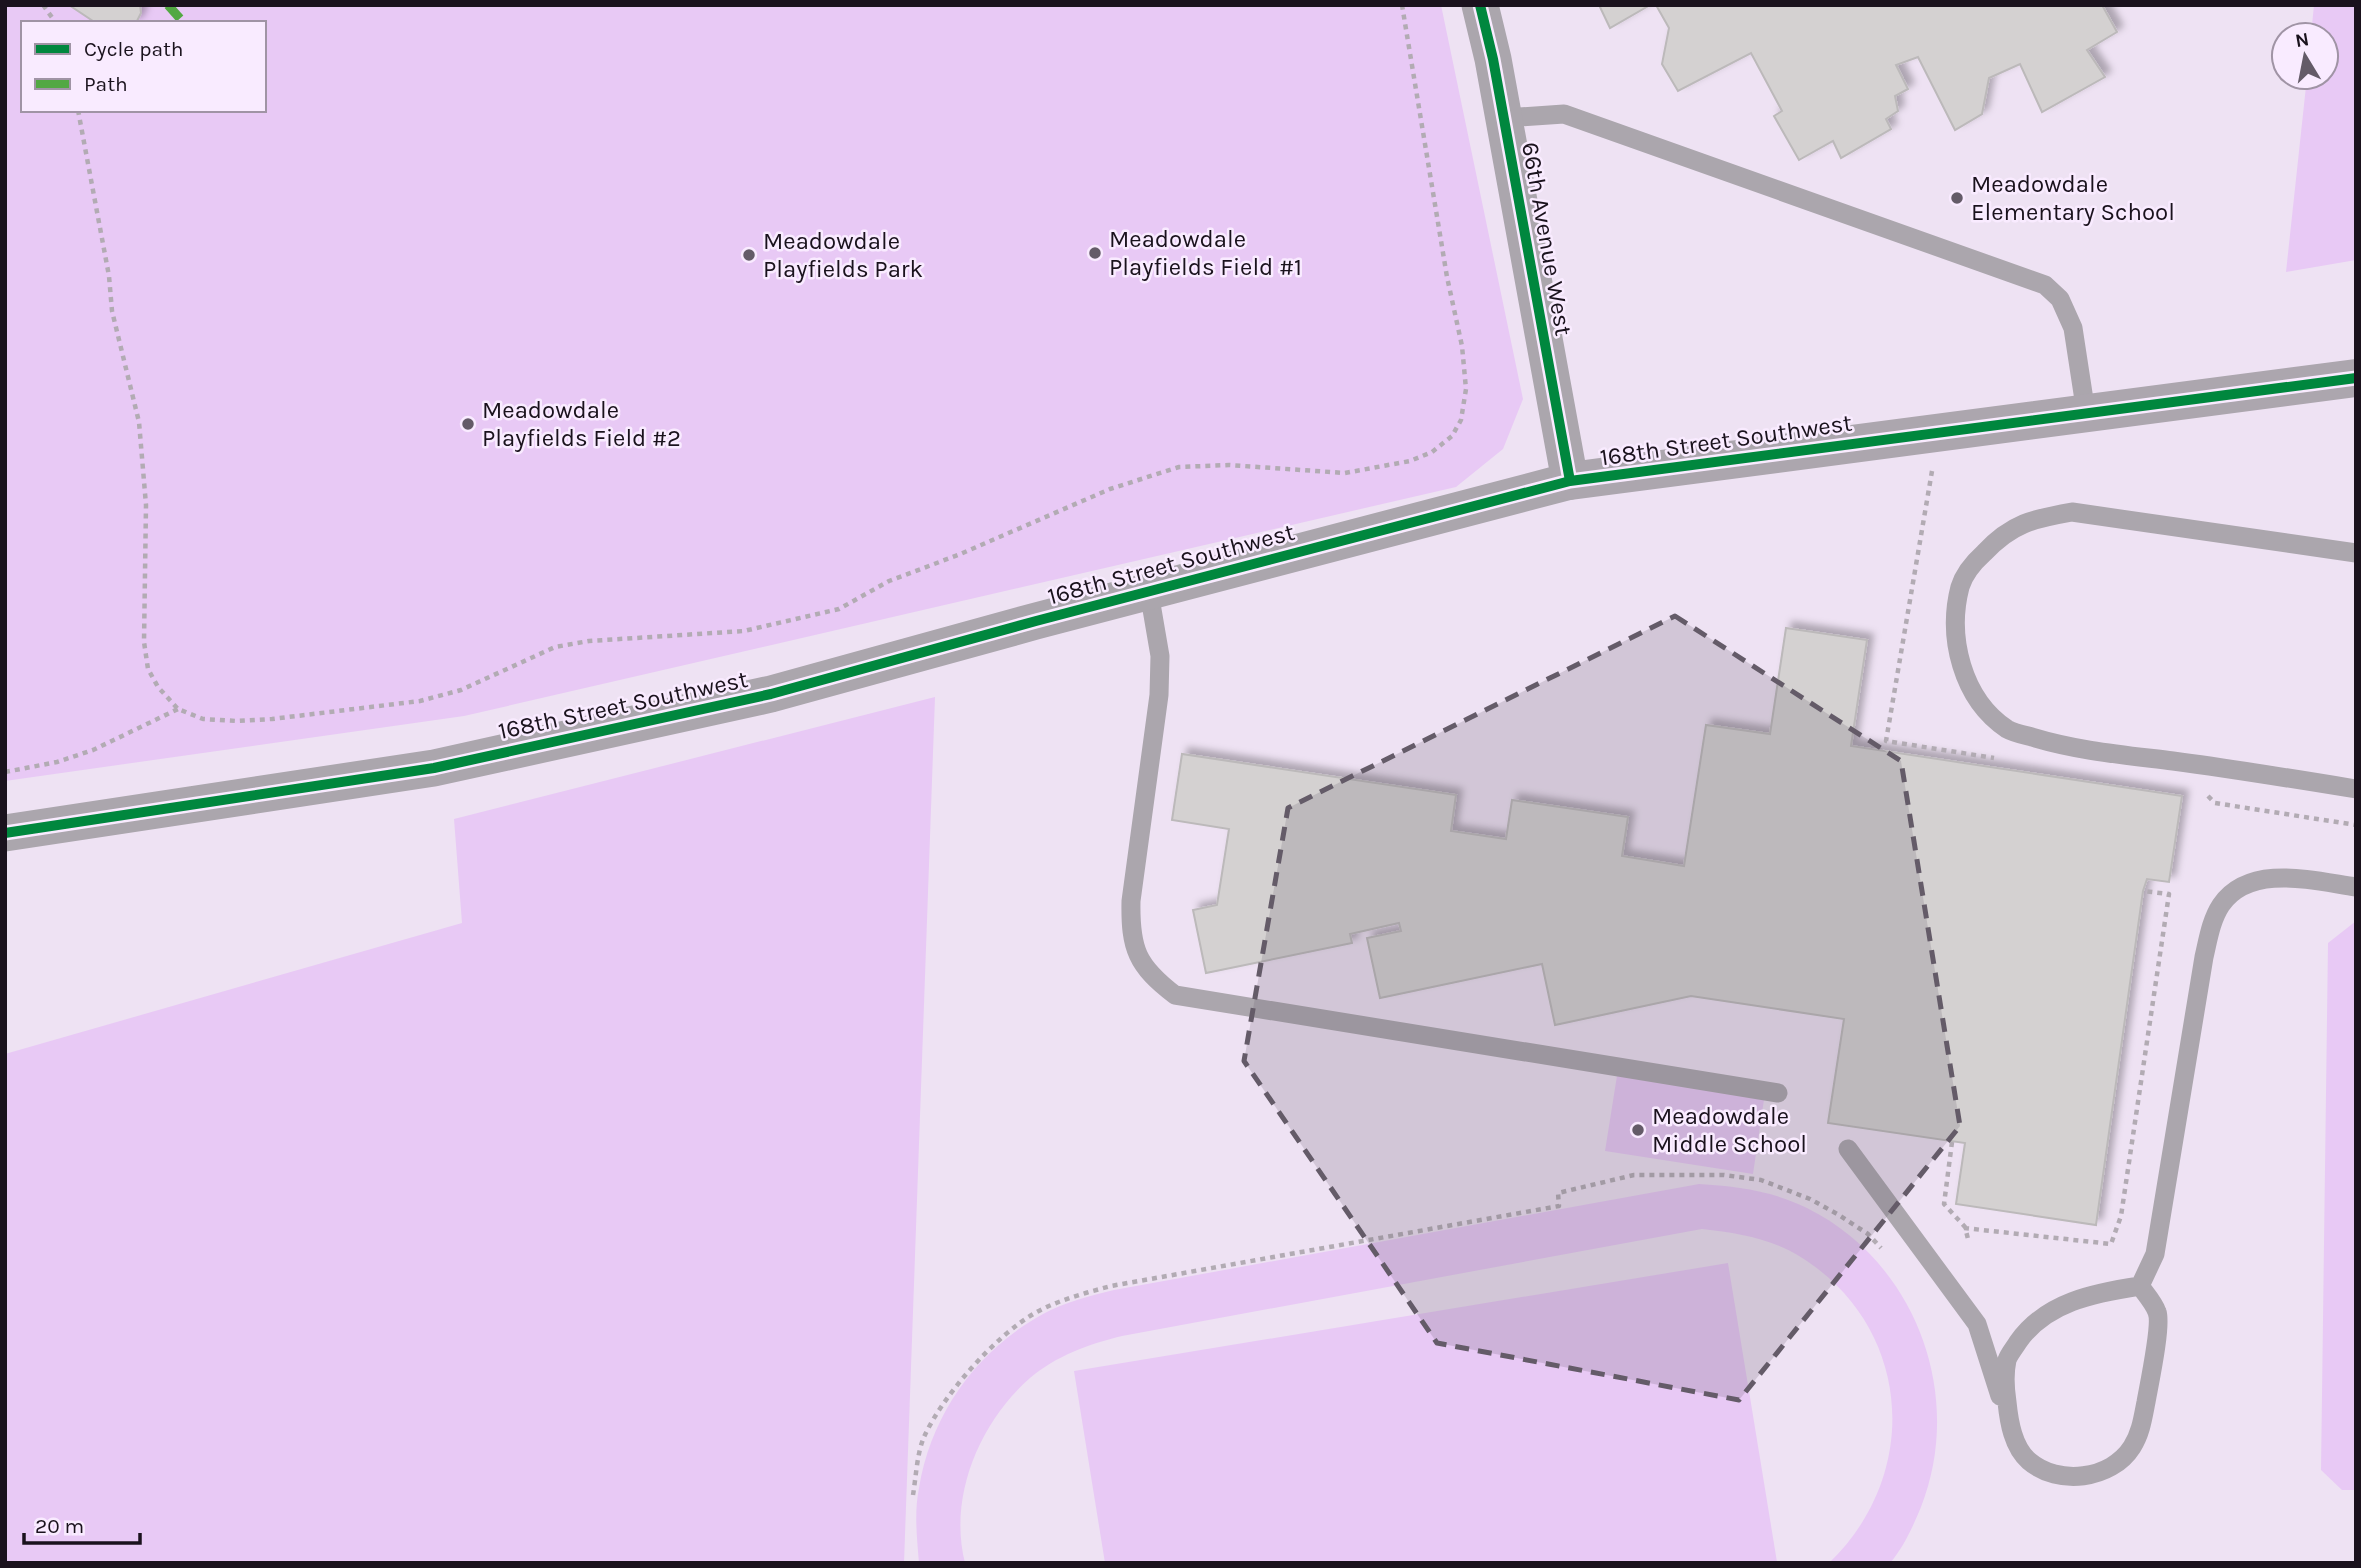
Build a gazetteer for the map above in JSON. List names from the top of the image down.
{
  "streets": {
    "street": ["66th Avenue West", "168th Street Southwest"]
  },
  "crossings": [
    ["66th Avenue West", "168th Street Southwest"]
  ],
  "places": [
    "Meadowdale Elementary School",
    "Meadowdale Playfields Field #1",
    "Meadowdale Playfields Park",
    "Meadowdale Playfields Field #2",
    "Meadowdale Middle School"
  ],
  "legend": ["Cycle path", "Path"],
  "scale_bar": "20 m",
  "north": "top"
}
